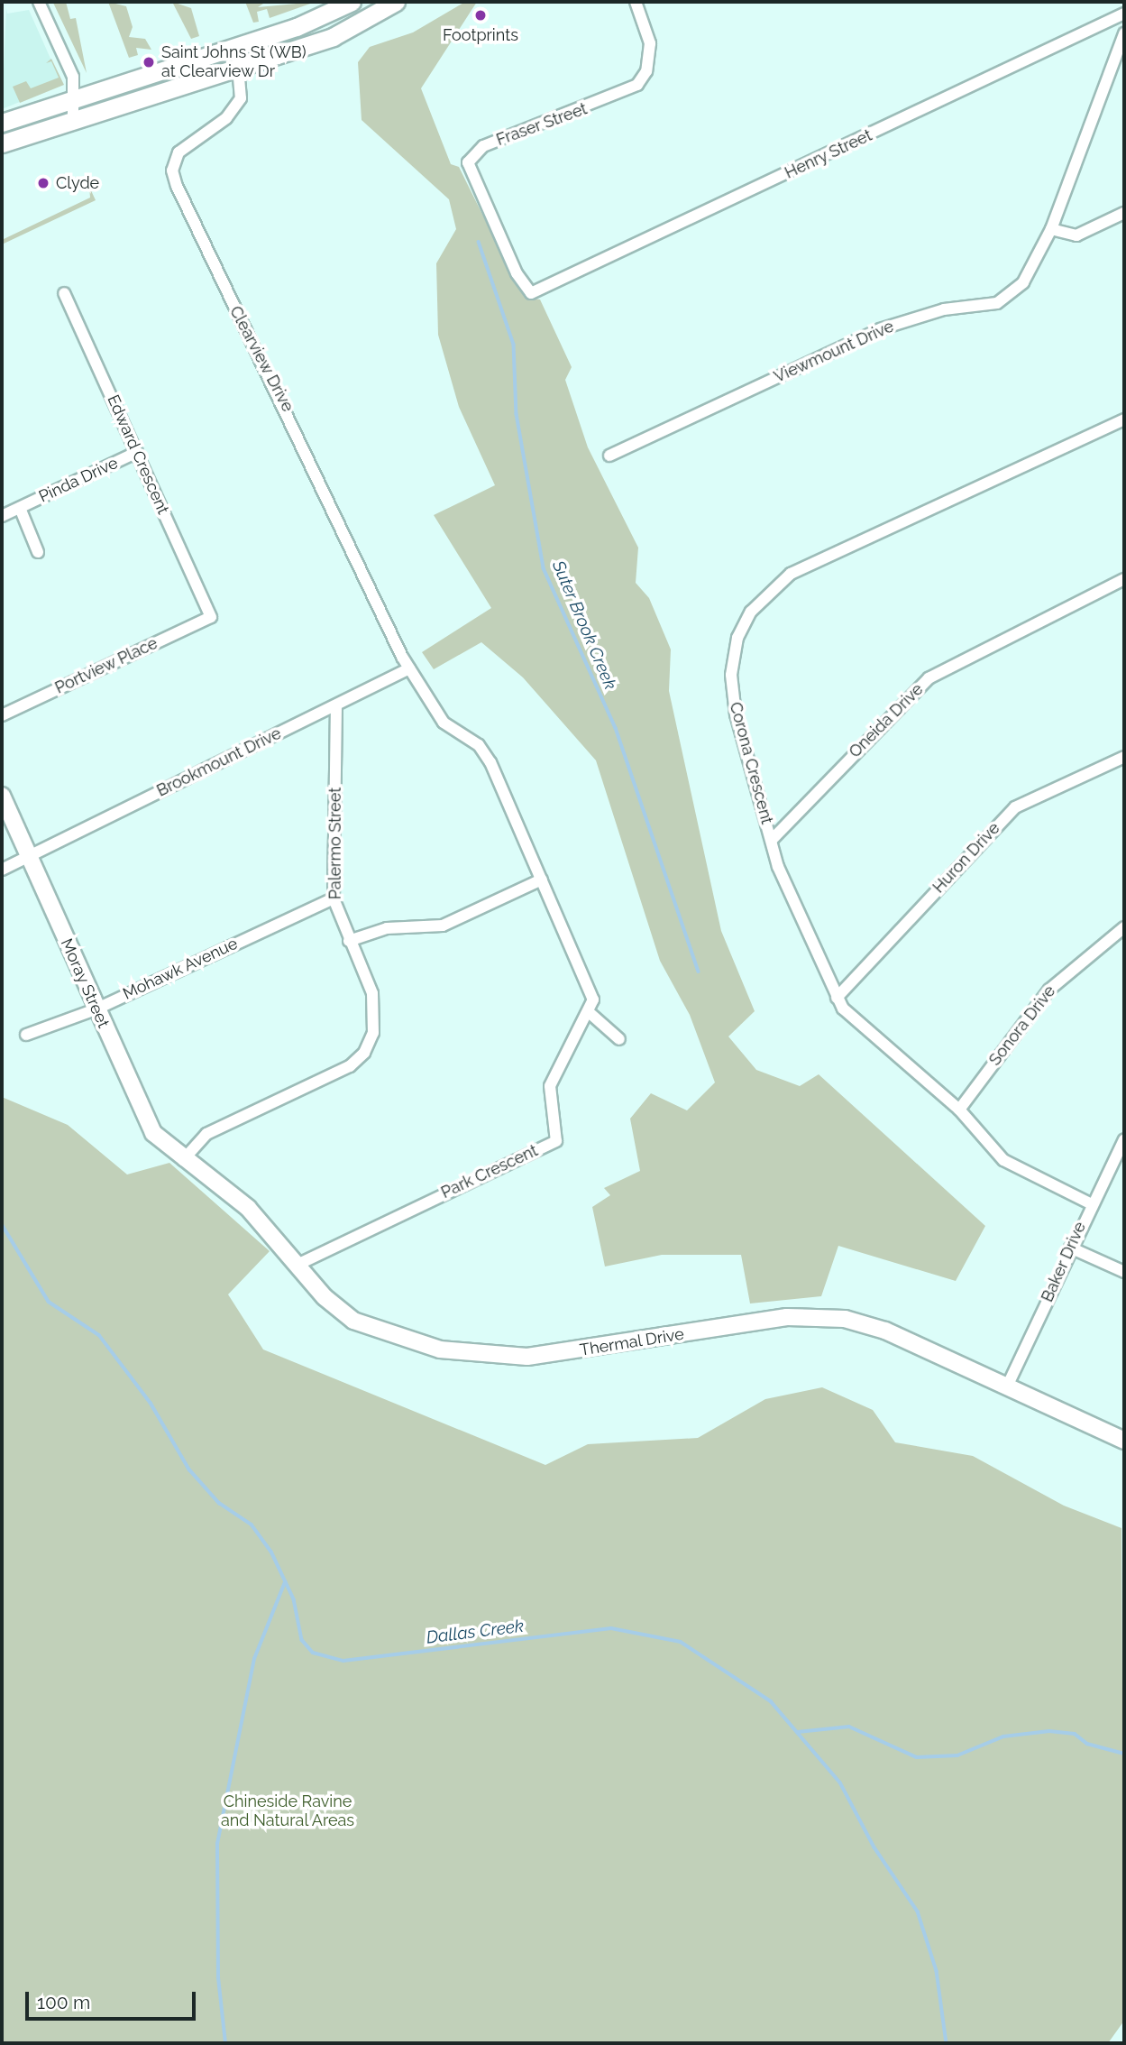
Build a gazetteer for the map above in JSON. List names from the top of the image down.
{
  "streets": {
    "street": [
      "Fraser Street",
      "Henry Street",
      "Viewmount Drive",
      "Clearview Drive",
      "Edward Crescent",
      "Pinda Drive",
      "Portview Place",
      "Oneida Drive",
      "Brookmount Drive",
      "Corona Crescent",
      "Palermo Street",
      "Huron Drive",
      "Mohawk Avenue",
      "Moray Street",
      "Sonora Drive",
      "Park Crescent",
      "Baker Drive",
      "Thermal Drive"
    ]
  },
  "crossings": [
    ["Fraser Street", "Henry Street"],
    ["Clearview Drive", "Brookmount Drive"],
    ["Edward Crescent", "Pinda Drive"],
    ["Edward Crescent", "Portview Place"],
    ["Oneida Drive", "Corona Crescent"],
    ["Brookmount Drive", "Palermo Street"],
    ["Brookmount Drive", "Moray Street"],
    ["Corona Crescent", "Huron Drive"],
    ["Corona Crescent", "Sonora Drive"],
    ["Corona Crescent", "Baker Drive"],
    ["Palermo Street", "Mohawk Avenue"],
    ["Palermo Street", "Moray Street"],
    ["Palermo Street", "Thermal Drive"],
    ["Mohawk Avenue", "Moray Street"],
    ["Moray Street", "Thermal Drive"],
    ["Park Crescent", "Thermal Drive"],
    ["Baker Drive", "Thermal Drive"]
  ],
  "water": ["Suter Brook Creek", "Dallas Creek"],
  "parks": ["Chineside Ravine and Natural Areas"],
  "places": ["Footprints", "Saint Johns St (WB) at Clearview Dr", "Clyde"],
  "scale_bar": "100 m"
}
